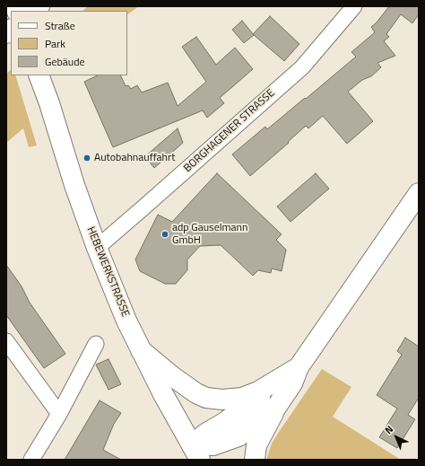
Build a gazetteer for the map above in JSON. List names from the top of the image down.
{
  "streets": {
    "main road": ["HEBEWERKSTRASSE"],
    "street": ["BORGHAGENER STRASSE"]
  },
  "crossings": [
    ["BORGHAGENER STRASSE", "HEBEWERKSTRASSE"]
  ],
  "places": ["Autobahnauffahrt", "adp Gauselmann GmbH"],
  "legend": ["Straße", "Park", "Gebäude"],
  "north": "top left"
}
